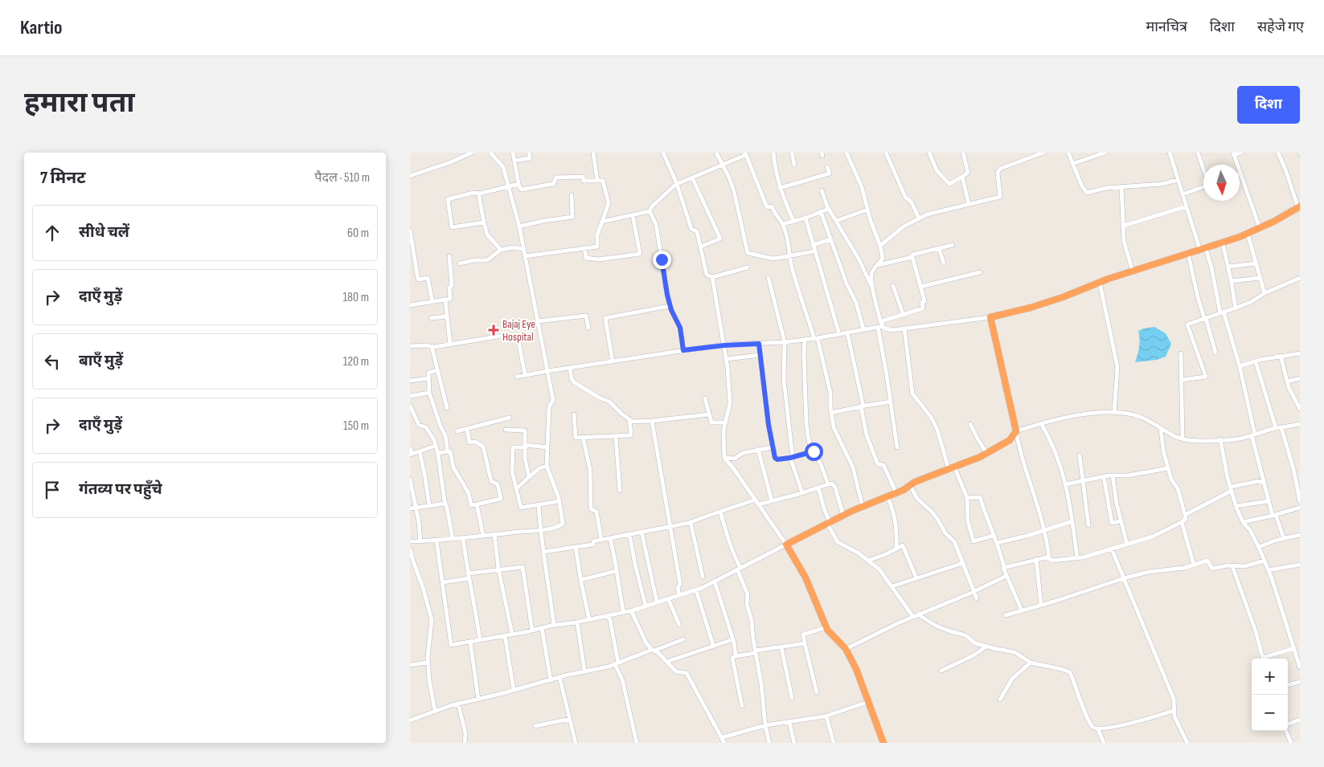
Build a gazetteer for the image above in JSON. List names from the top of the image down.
{
  "places": {
    "health": ["Bajaj Eye Hospital"]
  },
  "north": "bottom",
  "page": {
    "header": "Kartio",
    "nav": ["मानचित्र", "दिशा", "सहेजे गए"],
    "title": "हमारा पता",
    "buttons": "दिशा",
    "heading": ["7 मिनट", "पैदल · 510 m"],
    "list": [
      ["सीधे चलें", "60 m"],
      ["दाएँ मुड़ें", "180 m"],
      ["बाएँ मुड़ें", "120 m"],
      ["दाएँ मुड़ें", "150 m"],
      "गंतव्य पर पहुँचे"
    ],
    "map_buttons": ["+", "−"]
  }
}
